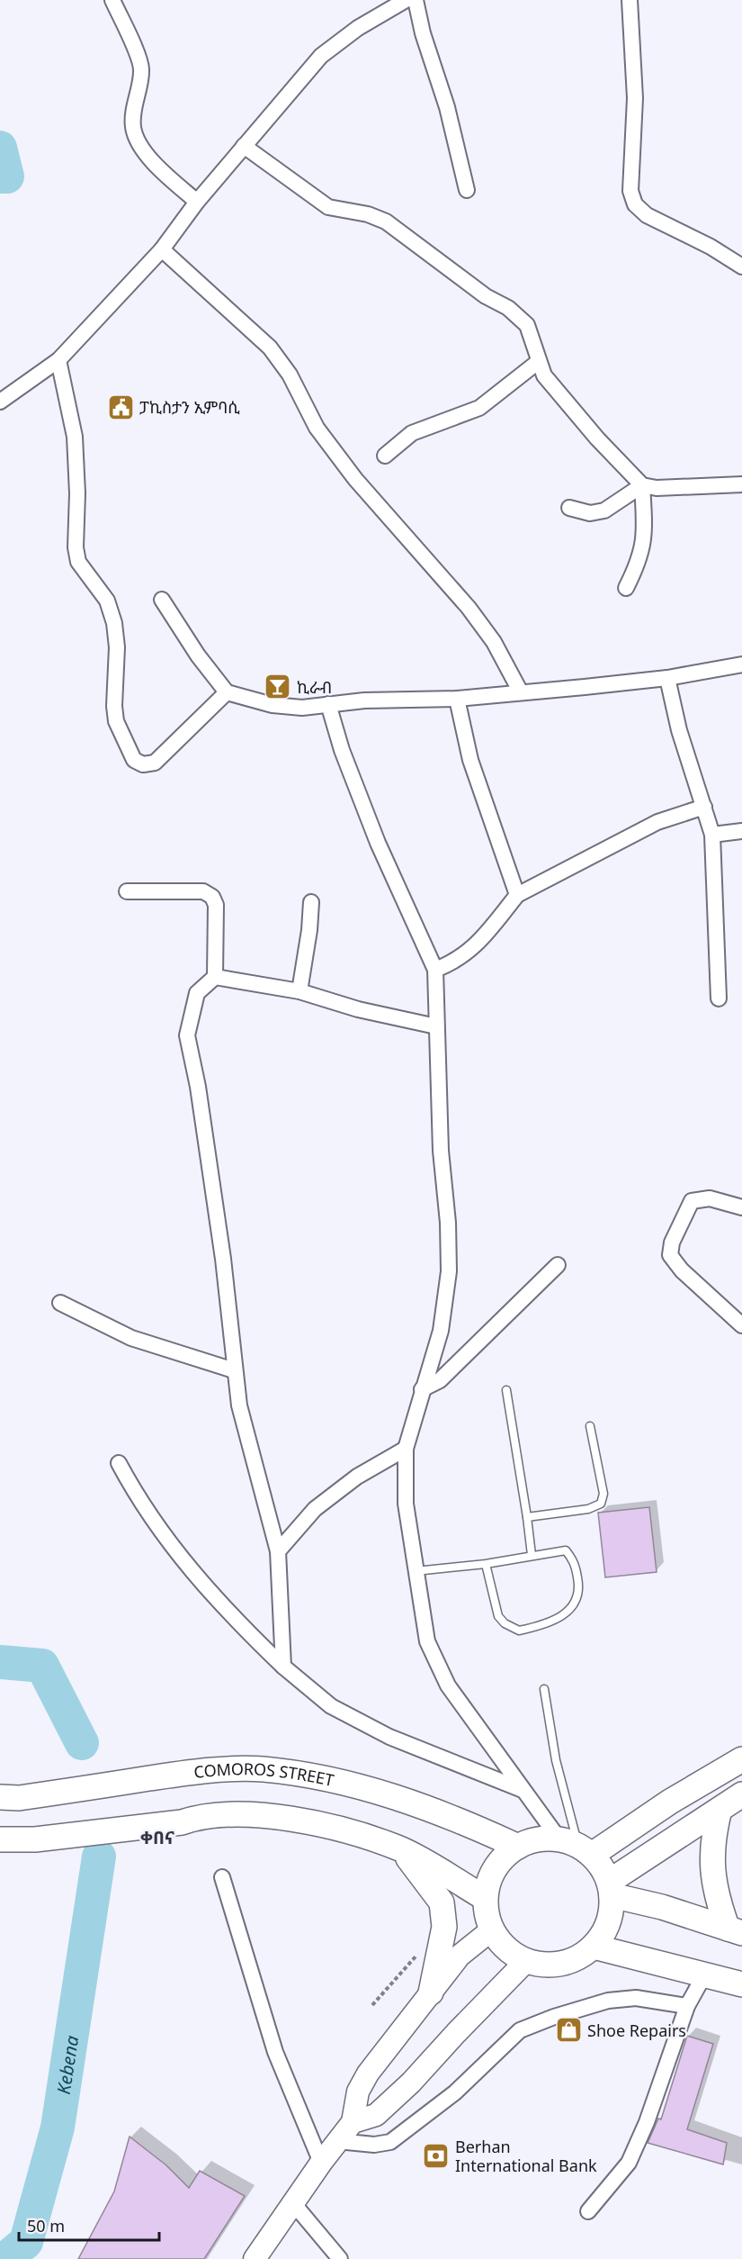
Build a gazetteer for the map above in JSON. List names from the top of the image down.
{
  "streets": {
    "main road": ["COMOROS STREET"]
  },
  "districts": ["ቀበና"],
  "water": ["Kebena"],
  "places": {
    "public building": ["ፓኪስታን ኢምባሲ"],
    "bar": ["ኪራብ"],
    "shop": ["Shoe Repairs"],
    "bank": ["Berhan International Bank"]
  },
  "scale_bar": "50 m"
}
